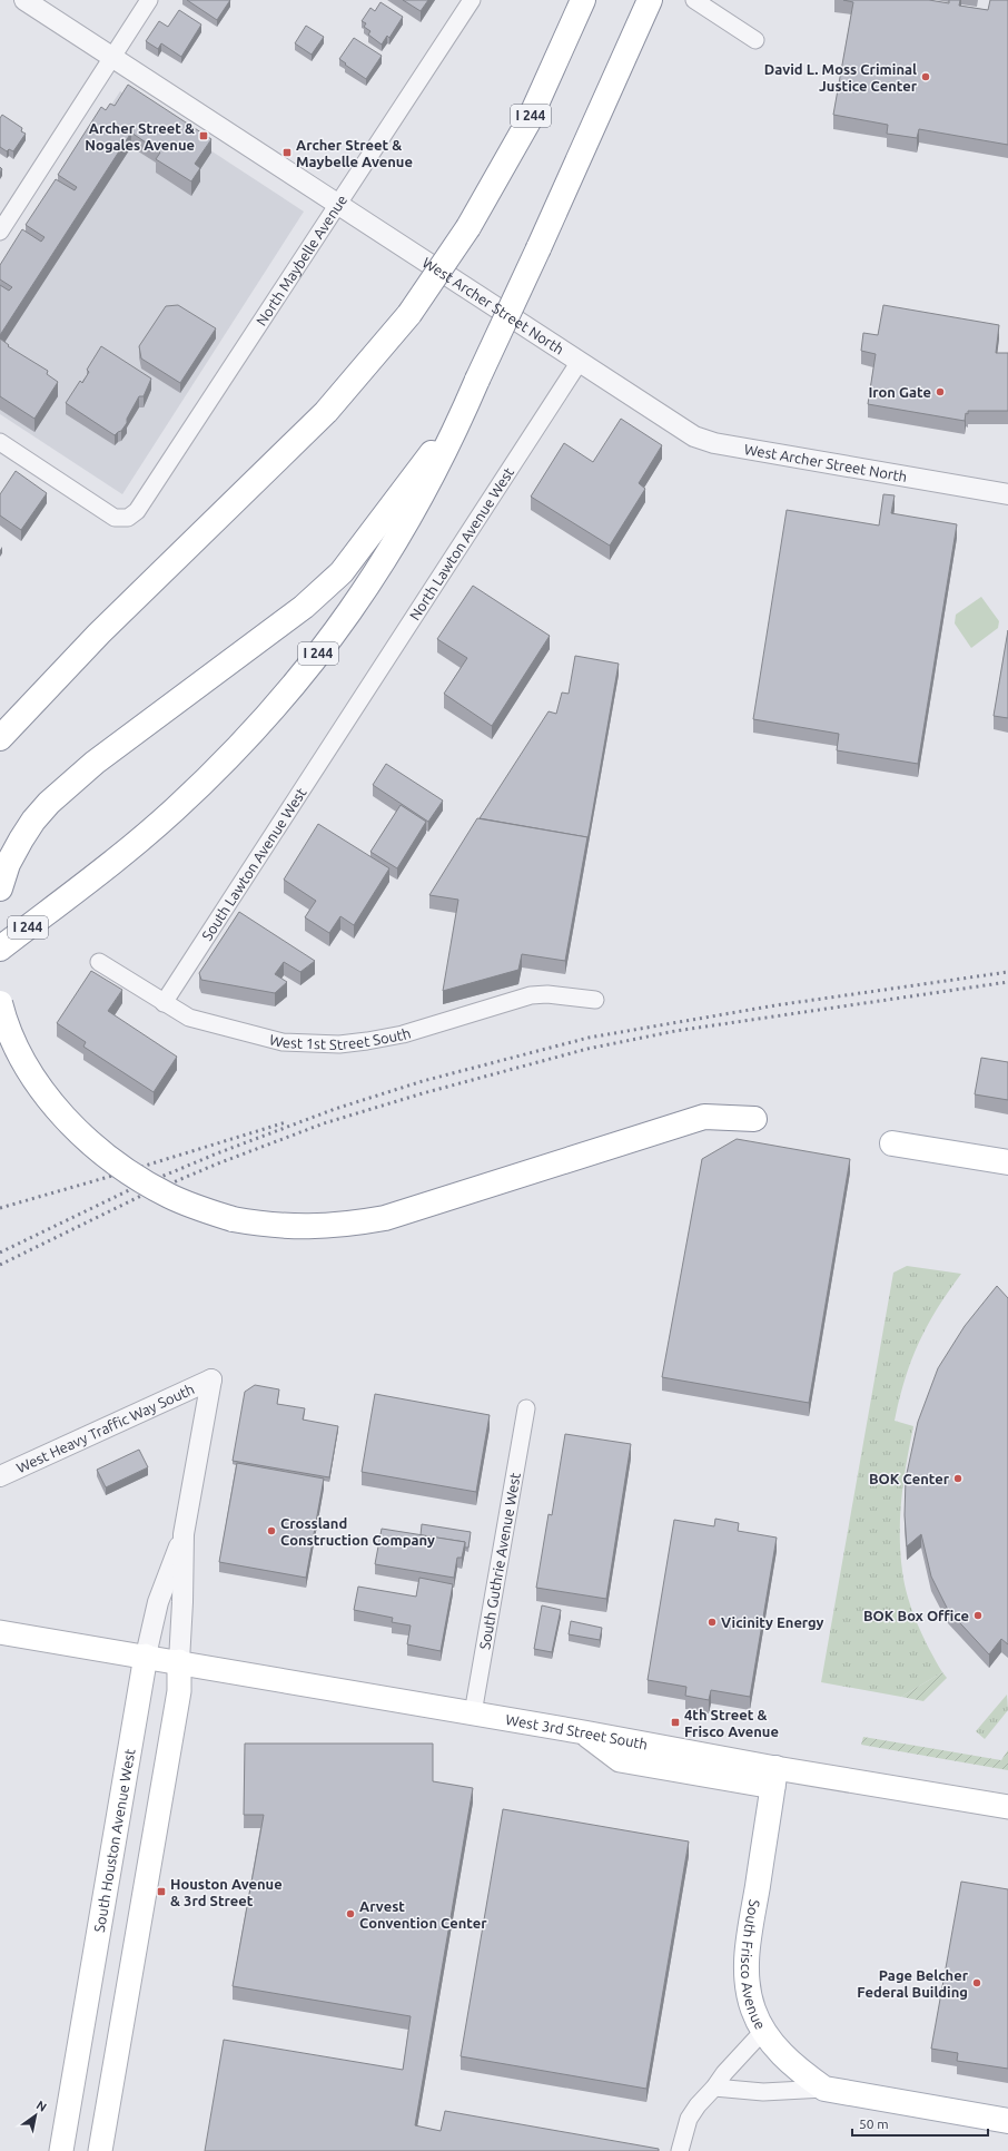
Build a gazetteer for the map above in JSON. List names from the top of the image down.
{
  "streets": {
    "main road": [
      "I 244",
      "West 3rd Street South",
      "South Houston Avenue West",
      "South Frisco Avenue"
    ],
    "street": [
      "North Maybelle Avenue",
      "West Archer Street North",
      "North Lawton Avenue West",
      "South Lawton Avenue West",
      "West 1st Street South",
      "West Heavy Traffic Way South",
      "South Guthrie Avenue West"
    ]
  },
  "crossings": [
    ["North Maybelle Avenue", "West Archer Street North"],
    ["West Archer Street North", "North Lawton Avenue West"],
    ["North Lawton Avenue West", "South Lawton Avenue West"],
    ["South Lawton Avenue West", "West 1st Street South"],
    ["West Heavy Traffic Way South", "South Houston Avenue West"],
    ["South Guthrie Avenue West", "West 3rd Street South"],
    ["West 3rd Street South", "South Houston Avenue West"],
    ["West 3rd Street South", "South Frisco Avenue"]
  ],
  "places": {
    "other": [
      "David L. Moss Criminal Justice Center",
      "Iron Gate",
      "BOK Center",
      "Crossland Construction Company",
      "BOK Box Office",
      "Vicinity Energy",
      "Arvest Convention Center",
      "Page Belcher Federal Building"
    ],
    "transit": [
      "Archer Street & Nogales Avenue",
      "Archer Street & Maybelle Avenue",
      "4th Street & Frisco Avenue",
      "Houston Avenue & 3rd Street"
    ]
  },
  "scale_bar": "50 m",
  "north": "top right"
}
